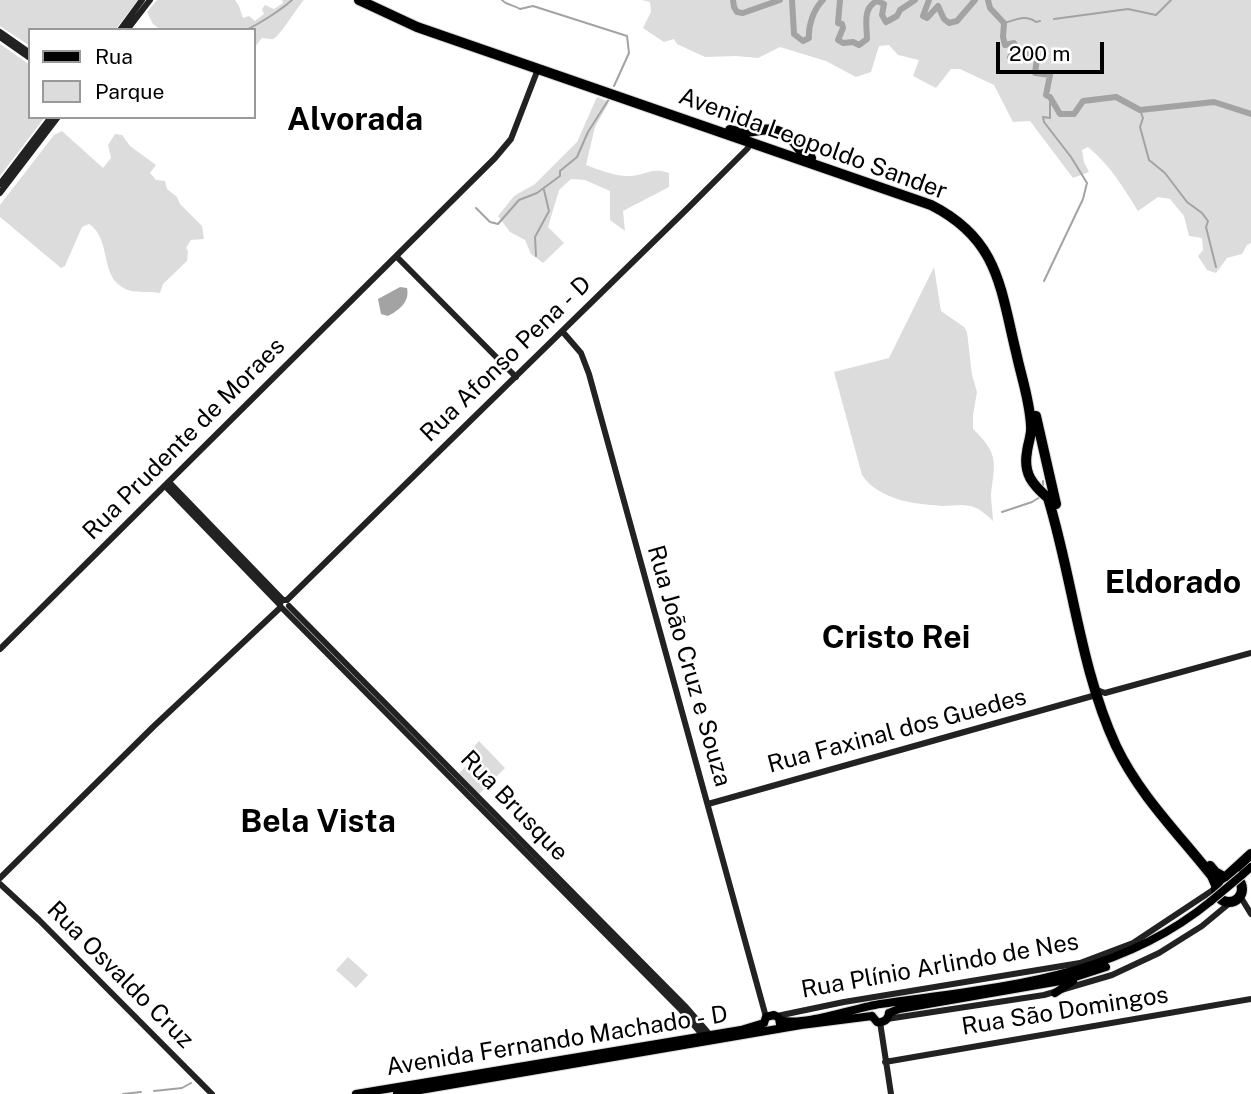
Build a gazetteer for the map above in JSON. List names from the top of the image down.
{
  "streets": {
    "highway": ["Avenida Leopoldo Sander"],
    "main road": ["Avenida Fernando Machado - D"],
    "street": [
      "Rua Afonso Pena - D",
      "Rua Prudente de Moraes",
      "Rua João Cruz e Souza",
      "Rua Faxinal dos Guedes",
      "Rua Brusque",
      "Rua Plínio Arlindo de Nes",
      "Rua Osvaldo Cruz",
      "Rua São Domingos"
    ]
  },
  "crossings": [
    ["Avenida Leopoldo Sander", "Rua Afonso Pena - D"],
    ["Avenida Leopoldo Sander", "Rua Prudente de Moraes"],
    ["Avenida Leopoldo Sander", "Rua Faxinal dos Guedes"],
    ["Avenida Leopoldo Sander", "Rua Plínio Arlindo de Nes"],
    ["Rua Afonso Pena - D", "Rua João Cruz e Souza"],
    ["Rua Afonso Pena - D", "Rua Brusque"],
    ["Rua Prudente de Moraes", "Rua Brusque"],
    ["Rua João Cruz e Souza", "Rua Faxinal dos Guedes"],
    ["Rua João Cruz e Souza", "Rua Plínio Arlindo de Nes"],
    ["Rua João Cruz e Souza", "Avenida Fernando Machado - D"],
    ["Rua Brusque", "Avenida Fernando Machado - D"],
    ["Rua Plínio Arlindo de Nes", "Avenida Fernando Machado - D"]
  ],
  "districts": [
    "Alvorada",
    "Eldorado",
    "Cristo Rei",
    "Bela Vista"
  ],
  "legend": ["Rua", "Parque"],
  "scale_bar": "200 m"
}
